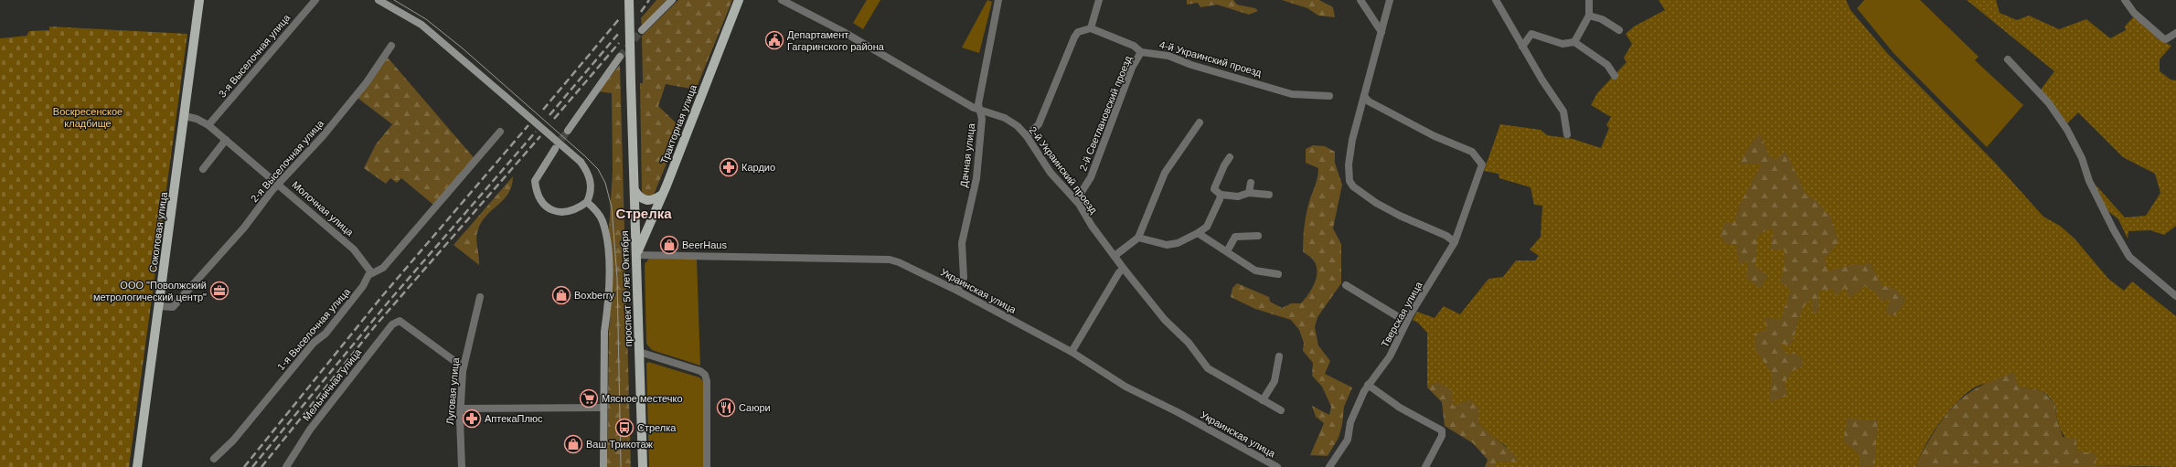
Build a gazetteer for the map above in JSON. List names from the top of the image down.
{
  "streets": {
    "main road": ["Тракторная улица", "Соколовая улица", "проспект 50 лет Октября"],
    "street": [
      "3-я Выселочная улица",
      "4-й Украинский проезд",
      "2-й Светлановский проезд",
      "Дачная улица",
      "2-я Выселочная улица",
      "2-й Украинский проезд",
      "Молочная улица",
      "Украинская улица",
      "Тверская улица",
      "1-я Выселочная улица",
      "Мельничная улица",
      "Луговая улица"
    ]
  },
  "crossings": [
    ["3-я Выселочная улица", "Молочная улица"],
    ["4-й Украинский проезд", "2-й Светлановский проезд"],
    ["2-й Светлановский проезд", "2-й Украинский проезд"],
    ["Тракторная улица", "проспект 50 лет Октября"],
    ["Тракторная улица", "Украинская улица"],
    ["Дачная улица", "2-й Украинский проезд"],
    ["Дачная улица", "Украинская улица"],
    ["2-я Выселочная улица", "Молочная улица"],
    ["2-я Выселочная улица", "Соколовая улица"],
    ["Молочная улица", "Соколовая улица"],
    ["Молочная улица", "1-я Выселочная улица"],
    ["проспект 50 лет Октября", "Украинская улица"],
    ["Мельничная улица", "Луговая улица"]
  ],
  "districts": ["Стрелка"],
  "parks": ["Воскресенское кладбище"],
  "places": {
    "public building": ["Департамент Гагаринского района"],
    "pharmacy": ["Кардио", "АптекаПлюс"],
    "shop": ["BeerHaus", "Boxberry", "Ваш Трикотаж"],
    "office": ["ООО \"Поволжский метрологический центр\""],
    "supermarket": ["Мясное местечко"],
    "restaurant": ["Саюри"],
    "bus stop": ["Стрелка"]
  }
}
